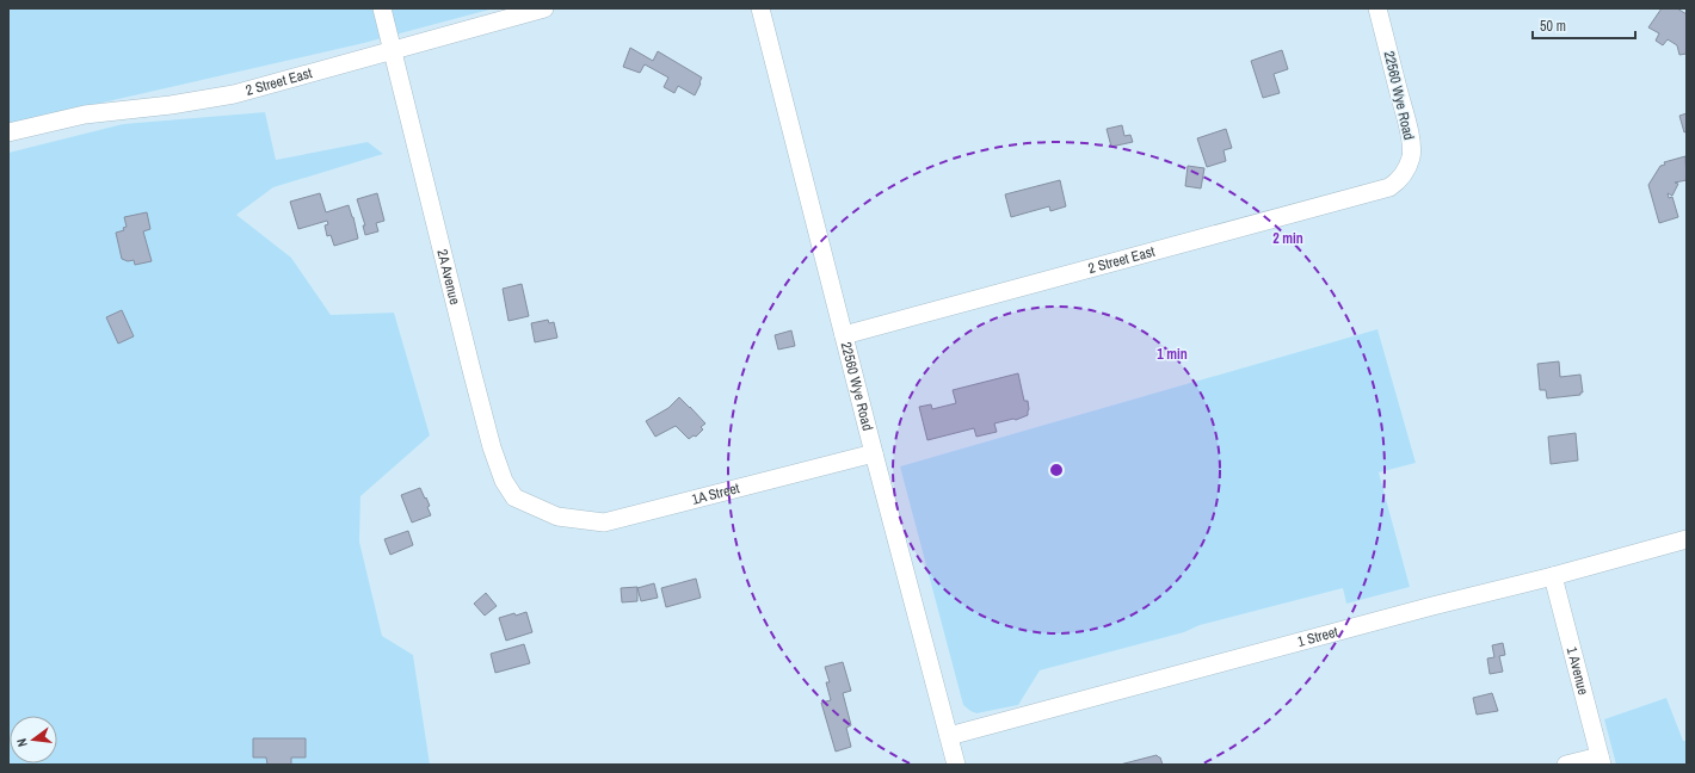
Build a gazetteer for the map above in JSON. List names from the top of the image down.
{
  "streets": {
    "street": [
      "2 Street East",
      "22560 Wye Road",
      "2A Avenue",
      "1A Street",
      "1 Street",
      "1 Avenue"
    ]
  },
  "crossings": [
    ["2 Street East", "22560 Wye Road"],
    ["2 Street East", "2A Avenue"],
    ["22560 Wye Road", "1A Street"],
    ["22560 Wye Road", "1 Street"],
    ["2A Avenue", "1A Street"],
    ["1 Street", "1 Avenue"]
  ],
  "scale_bar": "50 m",
  "north": "left",
  "rings": ["2 min", "1 min"]
}
